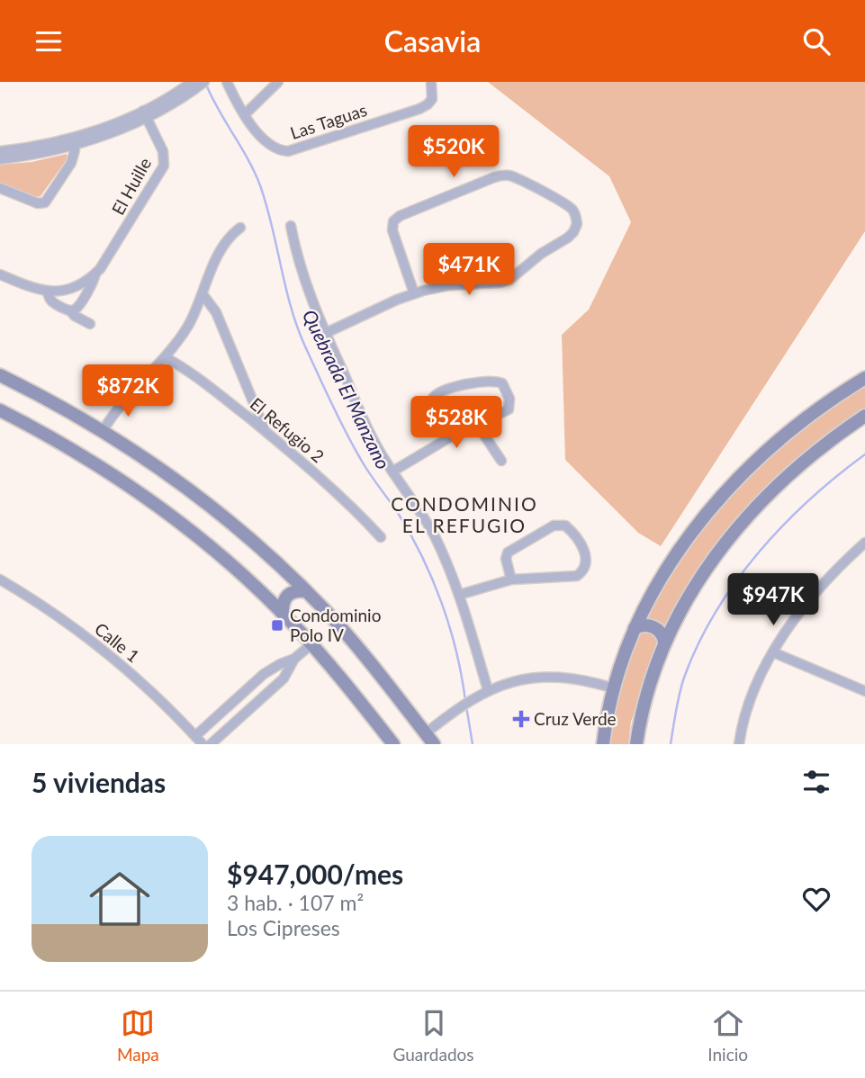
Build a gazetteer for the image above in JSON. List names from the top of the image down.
{
  "streets": {
    "street": [
      "Las Taguas",
      "El Huille",
      "El Refugio 2",
      "Calle 1"
    ]
  },
  "districts": ["CONDOMINIO EL REFUGIO"],
  "water": ["Quebrada El Manzano"],
  "places": {
    "transit": ["Condominio Polo IV"],
    "health": ["Cruz Verde"]
  },
  "page": {
    "header": "Casavia",
    "price": [
      "$520K",
      "$471K",
      "$872K",
      "$528K",
      "$947K"
    ],
    "heading": "5 viviendas",
    "list": [
      {
        "name": "$947,000/mes",
        "note": "3 hab. · 107 m² · Los Cipreses"
      }
    ],
    "tabs": ["Mapa", "Guardados", "Inicio"]
  }
}
